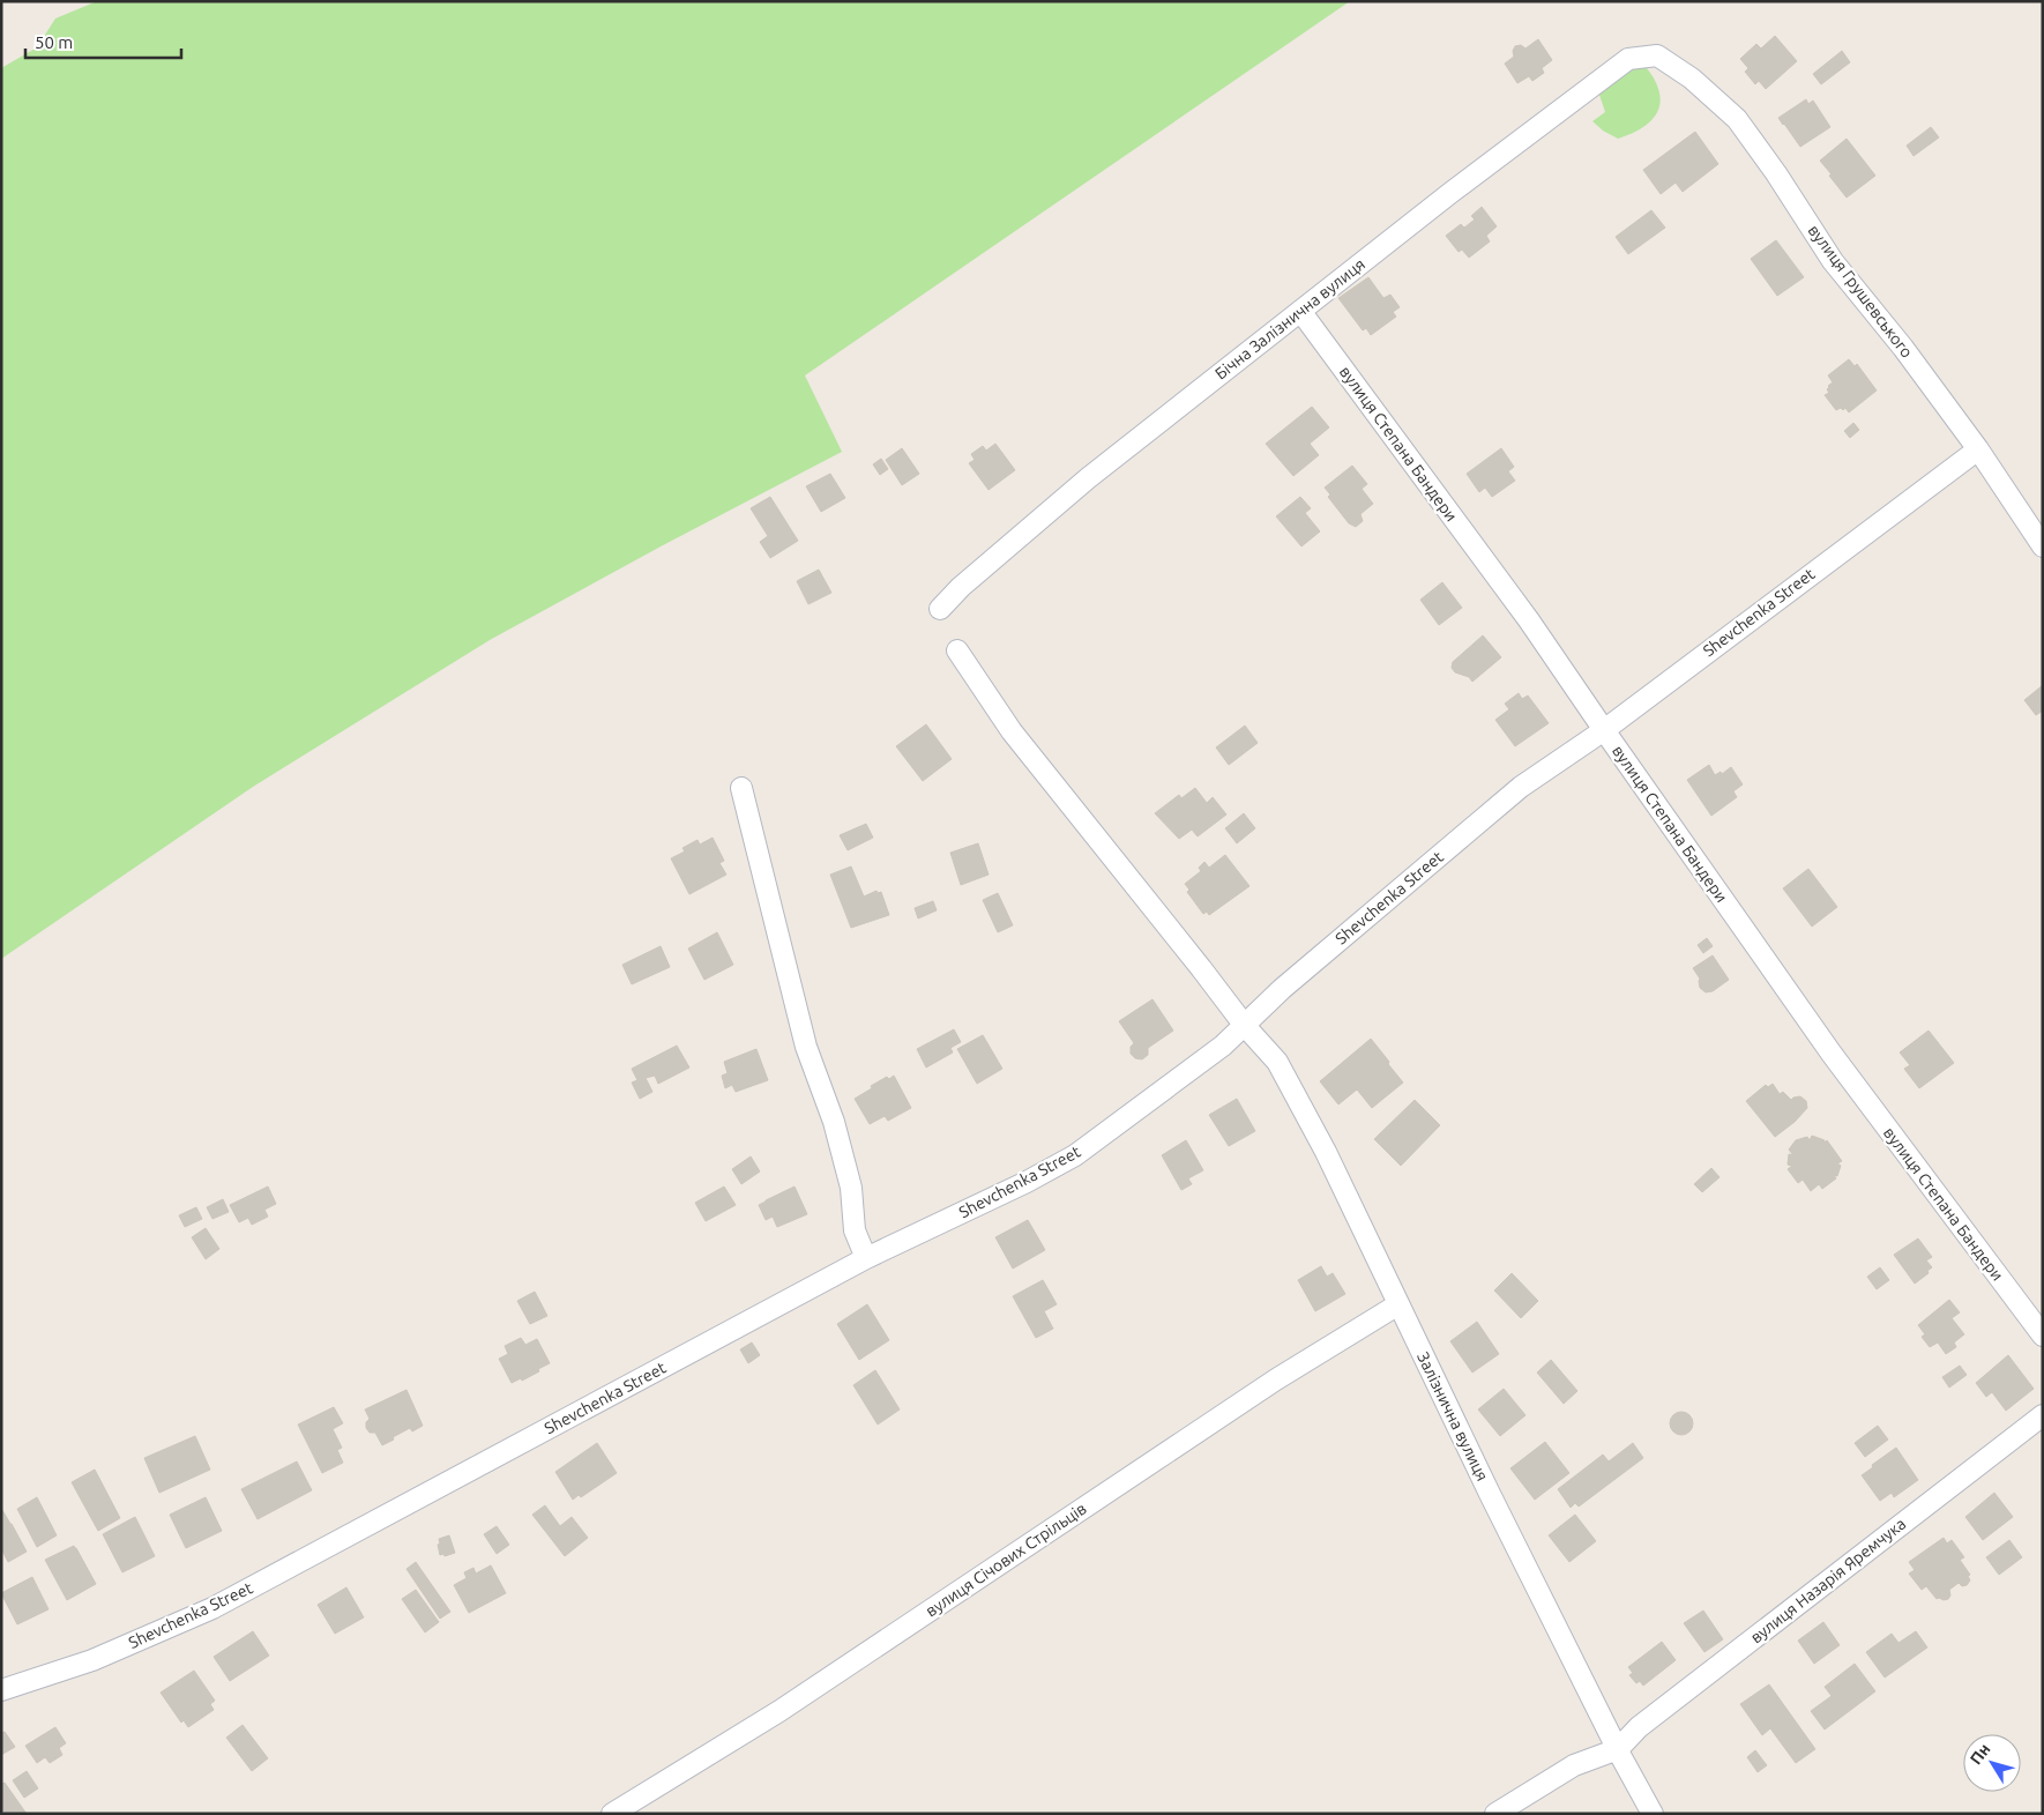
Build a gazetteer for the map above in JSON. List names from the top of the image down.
{
  "streets": {
    "street": [
      "вулиця Грушевського",
      "Бічна Залізнична вулиця",
      "вулиця Степана Бандери",
      "Shevchenka Street",
      "Залізнична вулиця",
      "вулиця Січових Стрільців",
      "вулиця Назарія Яремчука"
    ]
  },
  "crossings": [
    ["вулиця Грушевського", "Бічна Залізнична вулиця"],
    ["вулиця Грушевського", "Shevchenka Street"],
    ["Бічна Залізнична вулиця", "вулиця Степана Бандери"],
    ["вулиця Степана Бандери", "Shevchenka Street"],
    ["Shevchenka Street", "Залізнична вулиця"],
    ["Залізнична вулиця", "вулиця Січових Стрільців"],
    ["Залізнична вулиця", "вулиця Назарія Яремчука"]
  ],
  "scale_bar": "50 m",
  "north": "top left"
}
